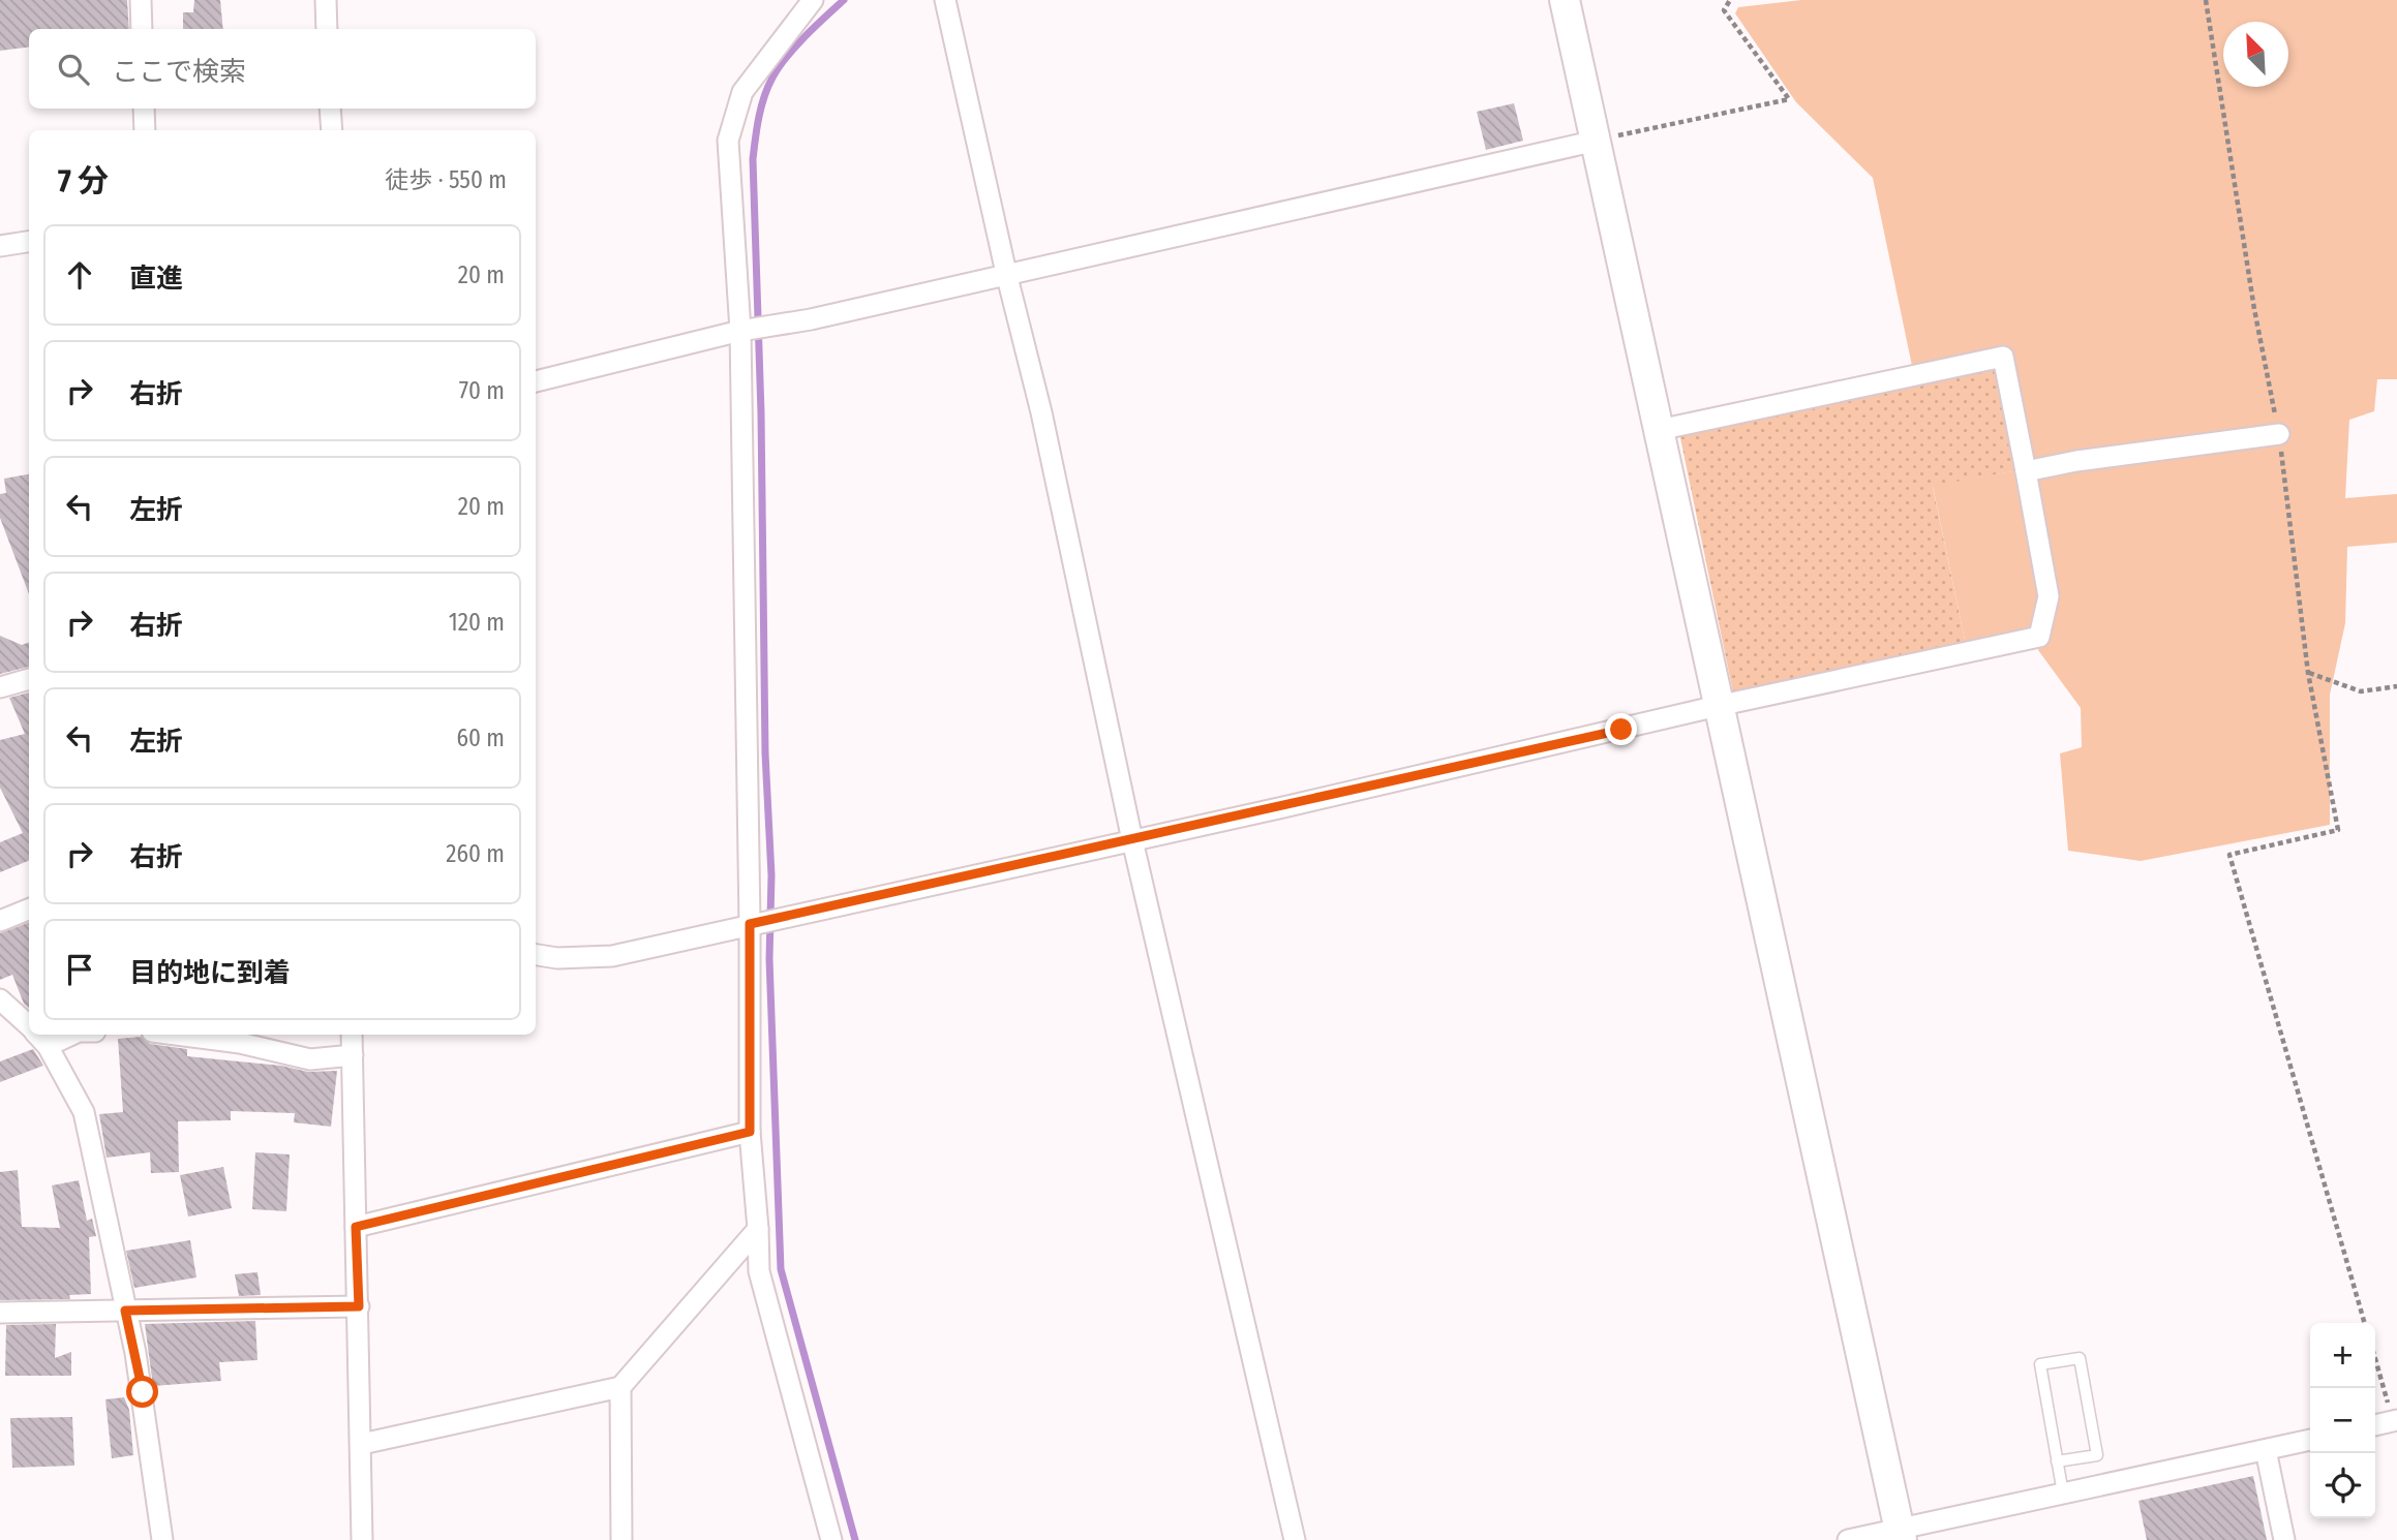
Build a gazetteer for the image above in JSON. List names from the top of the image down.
{
  "north": "top left",
  "page": {
    "search": "ここで検索",
    "heading": ["7 分", "徒歩 · 550 m"],
    "list": [
      ["直進", "20 m"],
      ["右折", "70 m"],
      ["左折", "20 m"],
      ["右折", "120 m"],
      ["左折", "60 m"],
      ["右折", "260 m"],
      "目的地に到着"
    ],
    "map_buttons": ["+", "−"]
  }
}
